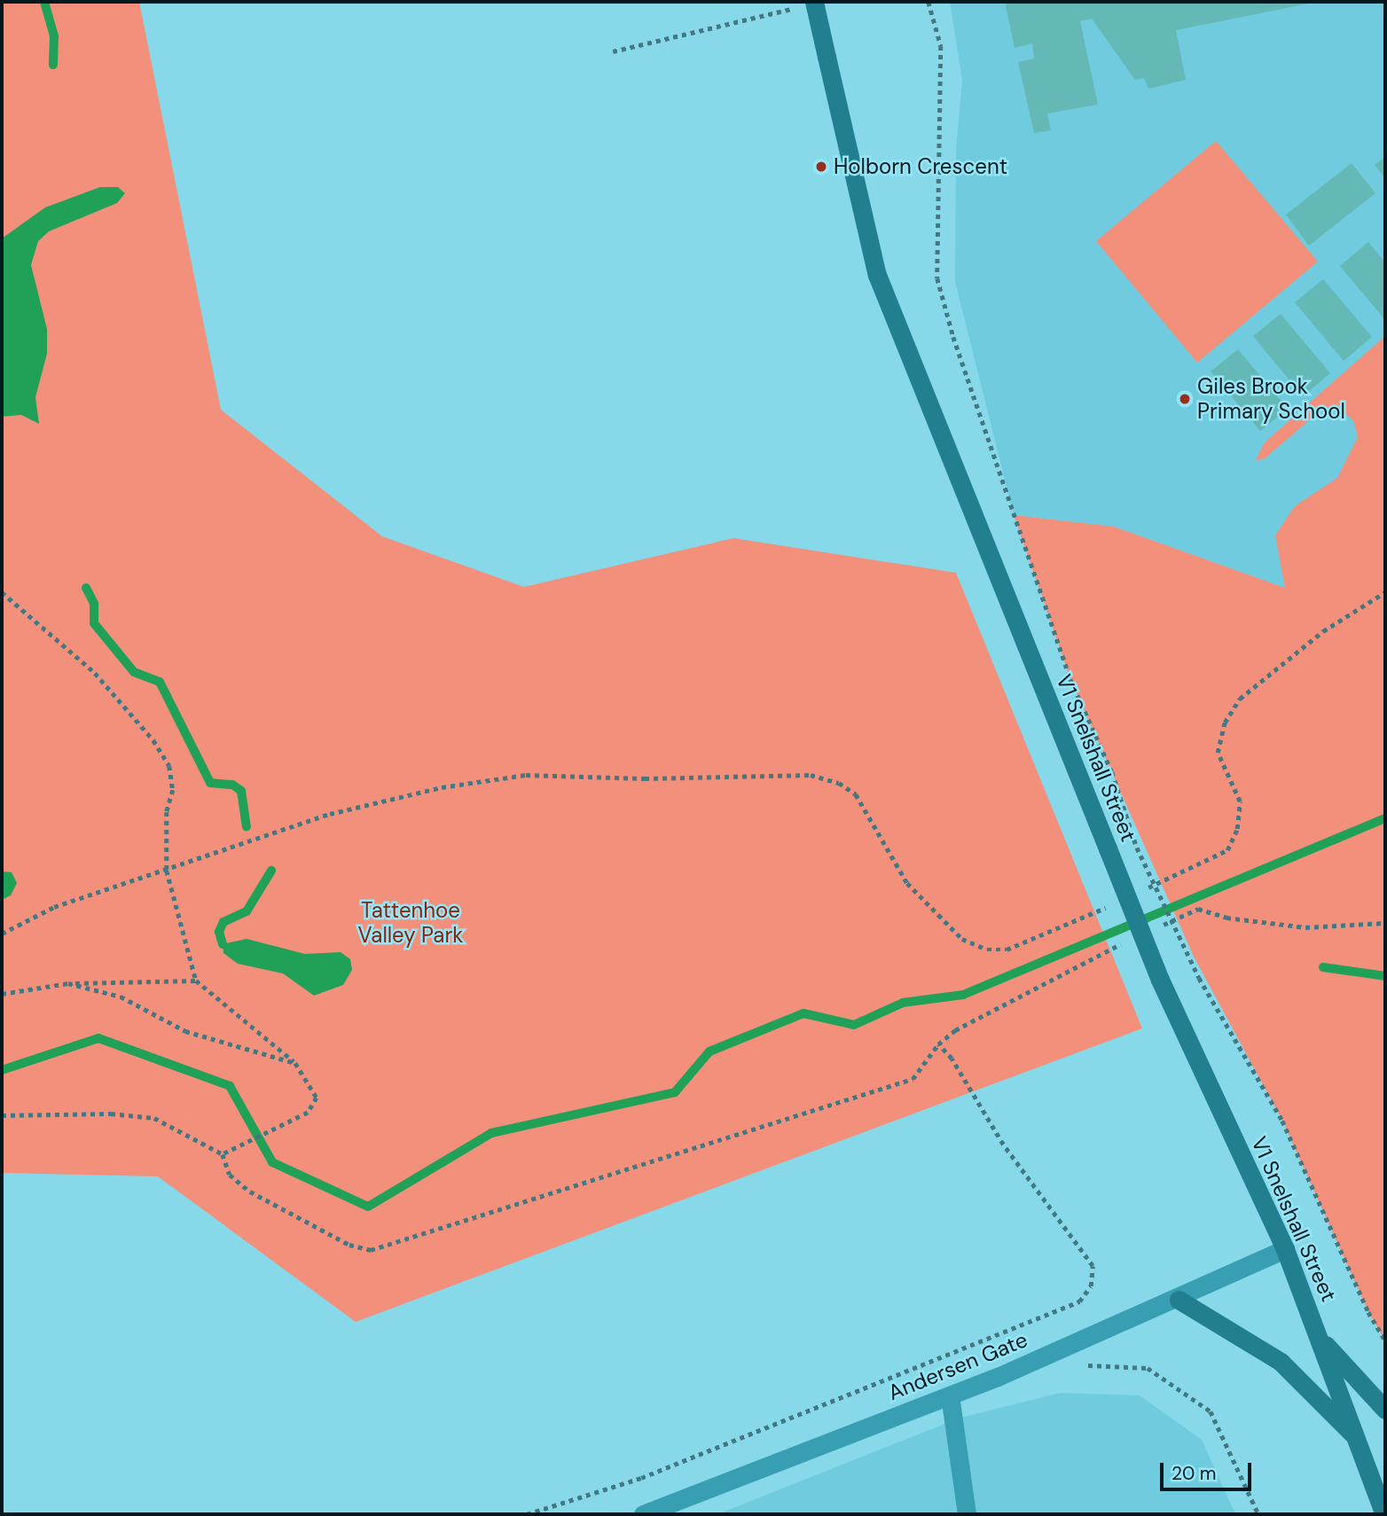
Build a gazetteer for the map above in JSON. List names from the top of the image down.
{
  "streets": {
    "street": ["V1 Snelshall Street", "Andersen Gate"]
  },
  "crossings": [
    ["V1 Snelshall Street", "Andersen Gate"]
  ],
  "parks": ["Tattenhoe Valley Park"],
  "places": ["Holborn Crescent", "Giles Brook Primary School"],
  "scale_bar": "20 m"
}
